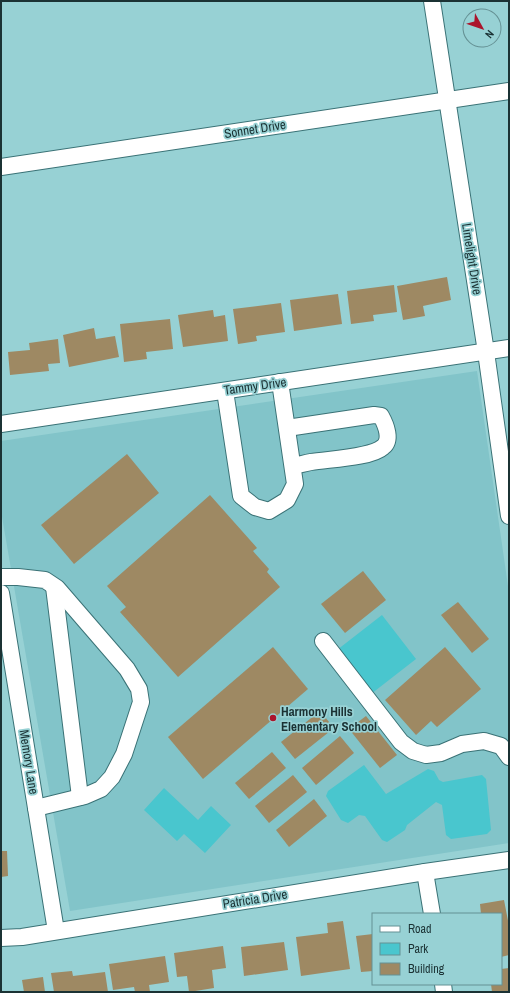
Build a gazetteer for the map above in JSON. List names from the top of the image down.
{
  "streets": {
    "street": [
      "Sonnet Drive",
      "Limelight Drive",
      "Tammy Drive",
      "Memory Lane",
      "Patricia Drive"
    ]
  },
  "crossings": [
    ["Sonnet Drive", "Limelight Drive"],
    ["Limelight Drive", "Tammy Drive"],
    ["Memory Lane", "Patricia Drive"]
  ],
  "places": ["Harmony Hills Elementary School"],
  "legend": ["Road", "Park", "Building"],
  "north": "bottom right"
}
